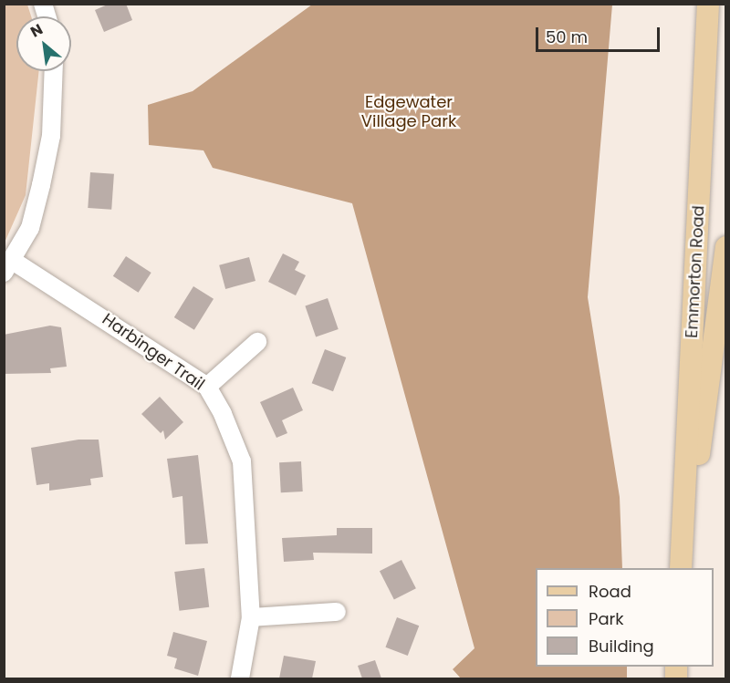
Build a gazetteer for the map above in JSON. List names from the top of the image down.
{
  "streets": {
    "main road": ["Emmorton Road"],
    "street": ["Harbinger Trail"]
  },
  "parks": ["Edgewater Village Park"],
  "legend": ["Road", "Park", "Building"],
  "scale_bar": "50 m",
  "north": "top left"
}
